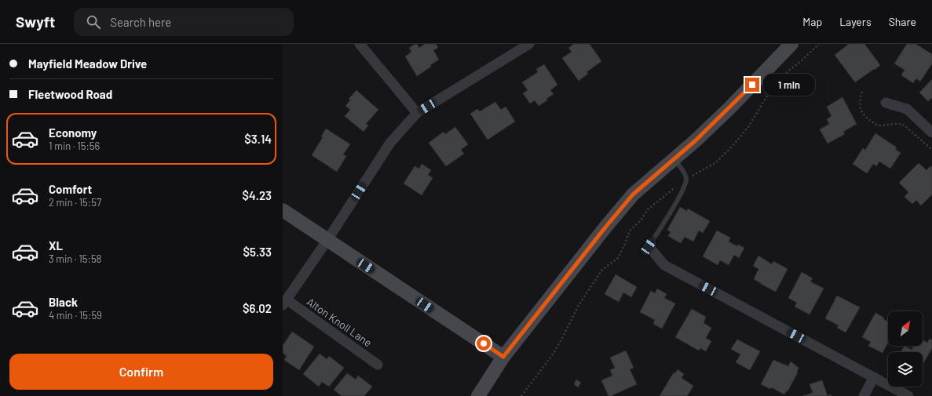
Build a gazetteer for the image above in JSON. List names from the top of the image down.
{
  "streets": {
    "street": ["Alton Knoll Lane"]
  },
  "north": "top right",
  "page": {
    "header": "Swyft",
    "search": "Search here",
    "nav": ["Map", "Layers", "Share"],
    "banner": ["Mayfield Meadow Drive", "Fleetwood Road"],
    "bubble": "1 min",
    "list": [
      {
        "name": "Economy",
        "note": "1 min · 15:56",
        "value": "$3.14"
      },
      {
        "name": "Comfort",
        "note": "2 min · 15:57",
        "value": "$4.23"
      },
      {
        "name": "XL",
        "note": "3 min · 15:58",
        "value": "$5.33"
      },
      {
        "name": "Black",
        "note": "4 min · 15:59",
        "value": "$6.02"
      }
    ],
    "buttons": "Confirm"
  }
}
